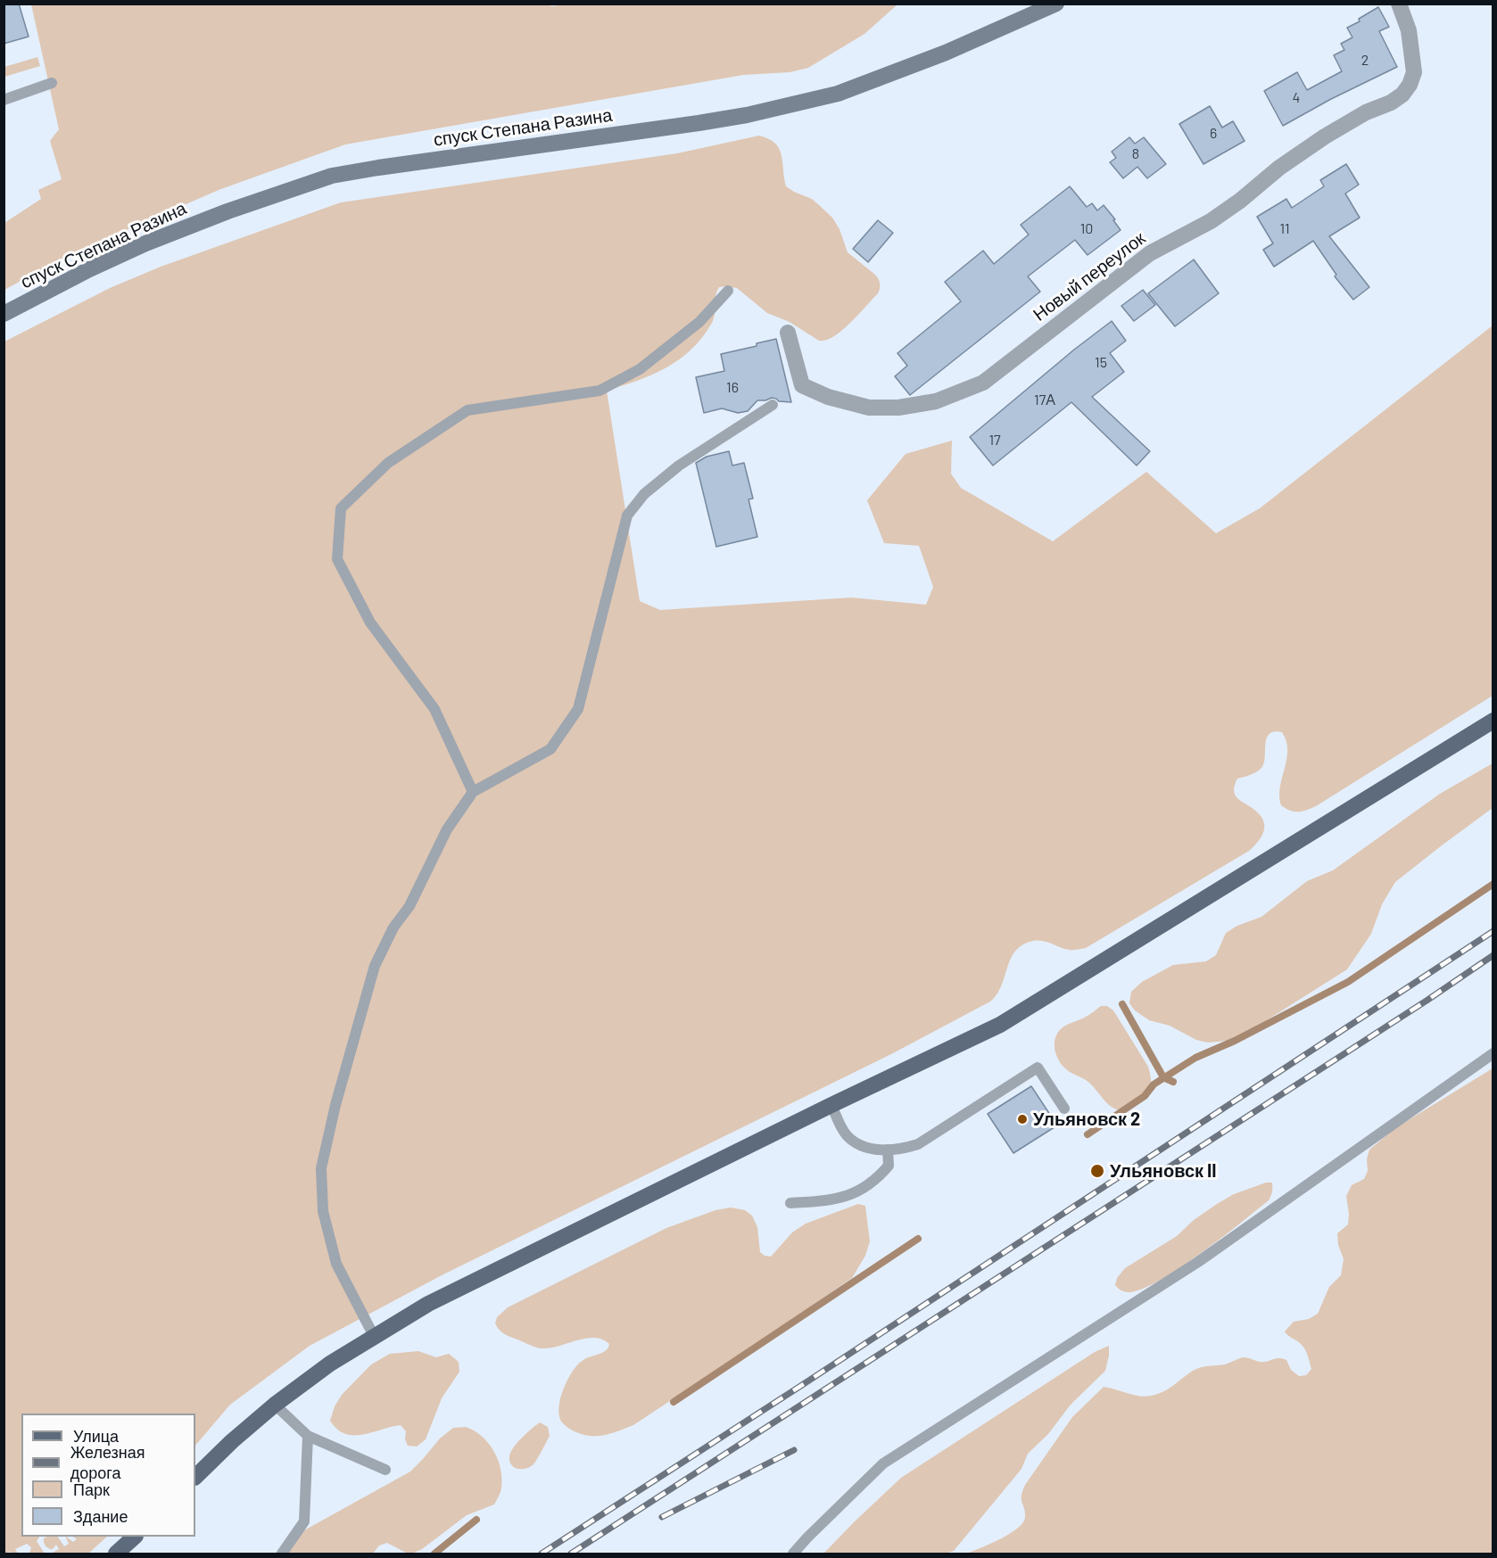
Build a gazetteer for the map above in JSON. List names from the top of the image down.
{
  "streets": {
    "main road": ["спуск Степана Разина"],
    "street": ["Новый переулок"]
  },
  "places": ["Ульяновск 2", "Ульяновск II"],
  "house_numbers": [
    "2",
    "4",
    "6",
    "8",
    "10",
    "11",
    "15",
    "16",
    "17А",
    "17"
  ],
  "legend": [
    "Улица",
    "Железная дорога",
    "Парк",
    "Здание"
  ]
}
